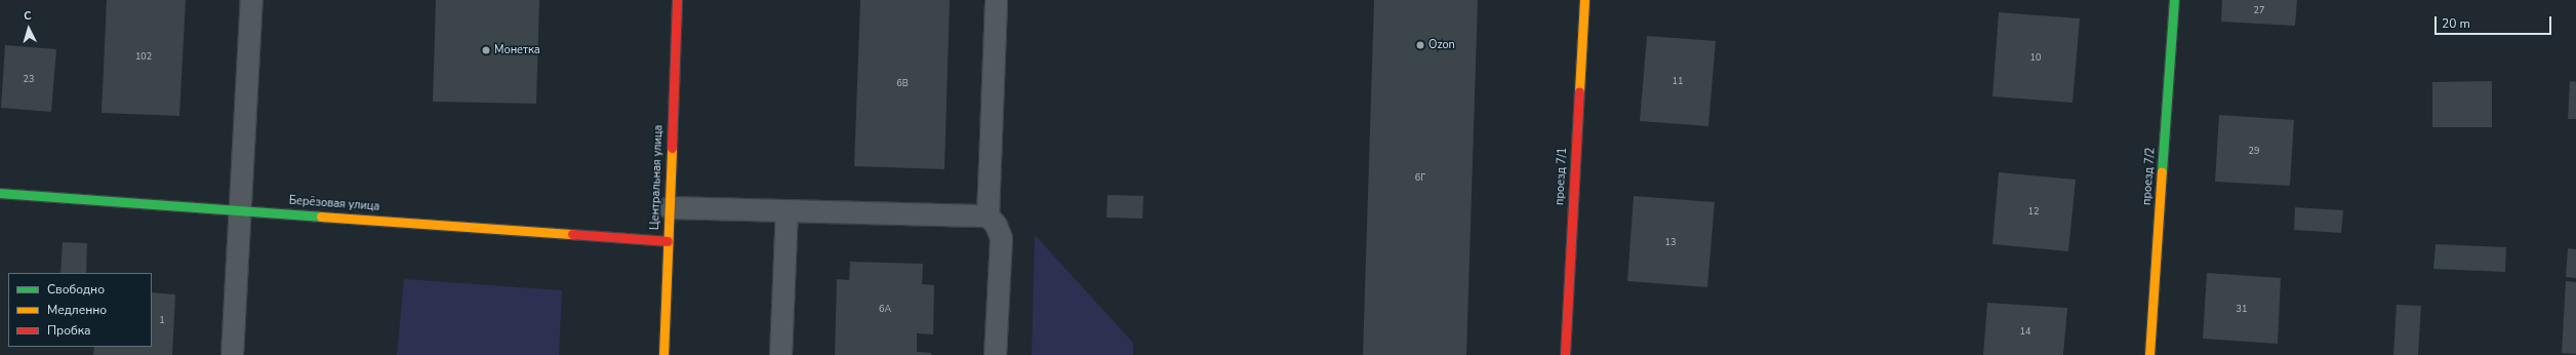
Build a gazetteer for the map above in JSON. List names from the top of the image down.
{
  "streets": {
    "street": [
      "проезд 7/1",
      "проезд 7/2",
      "Центральная улица",
      "Берёзовая улица"
    ]
  },
  "crossings": [
    ["Центральная улица", "Берёзовая улица"]
  ],
  "places": ["Ozon", "Монетка"],
  "house_numbers": [
    "27",
    "102",
    "10",
    "23",
    "11",
    "6В",
    "29",
    "6Г",
    "12",
    "13",
    "6А",
    "31",
    "1",
    "14"
  ],
  "legend": ["Свободно", "Медленно", "Пробка"],
  "scale_bar": "20 m",
  "north": "top"
}
